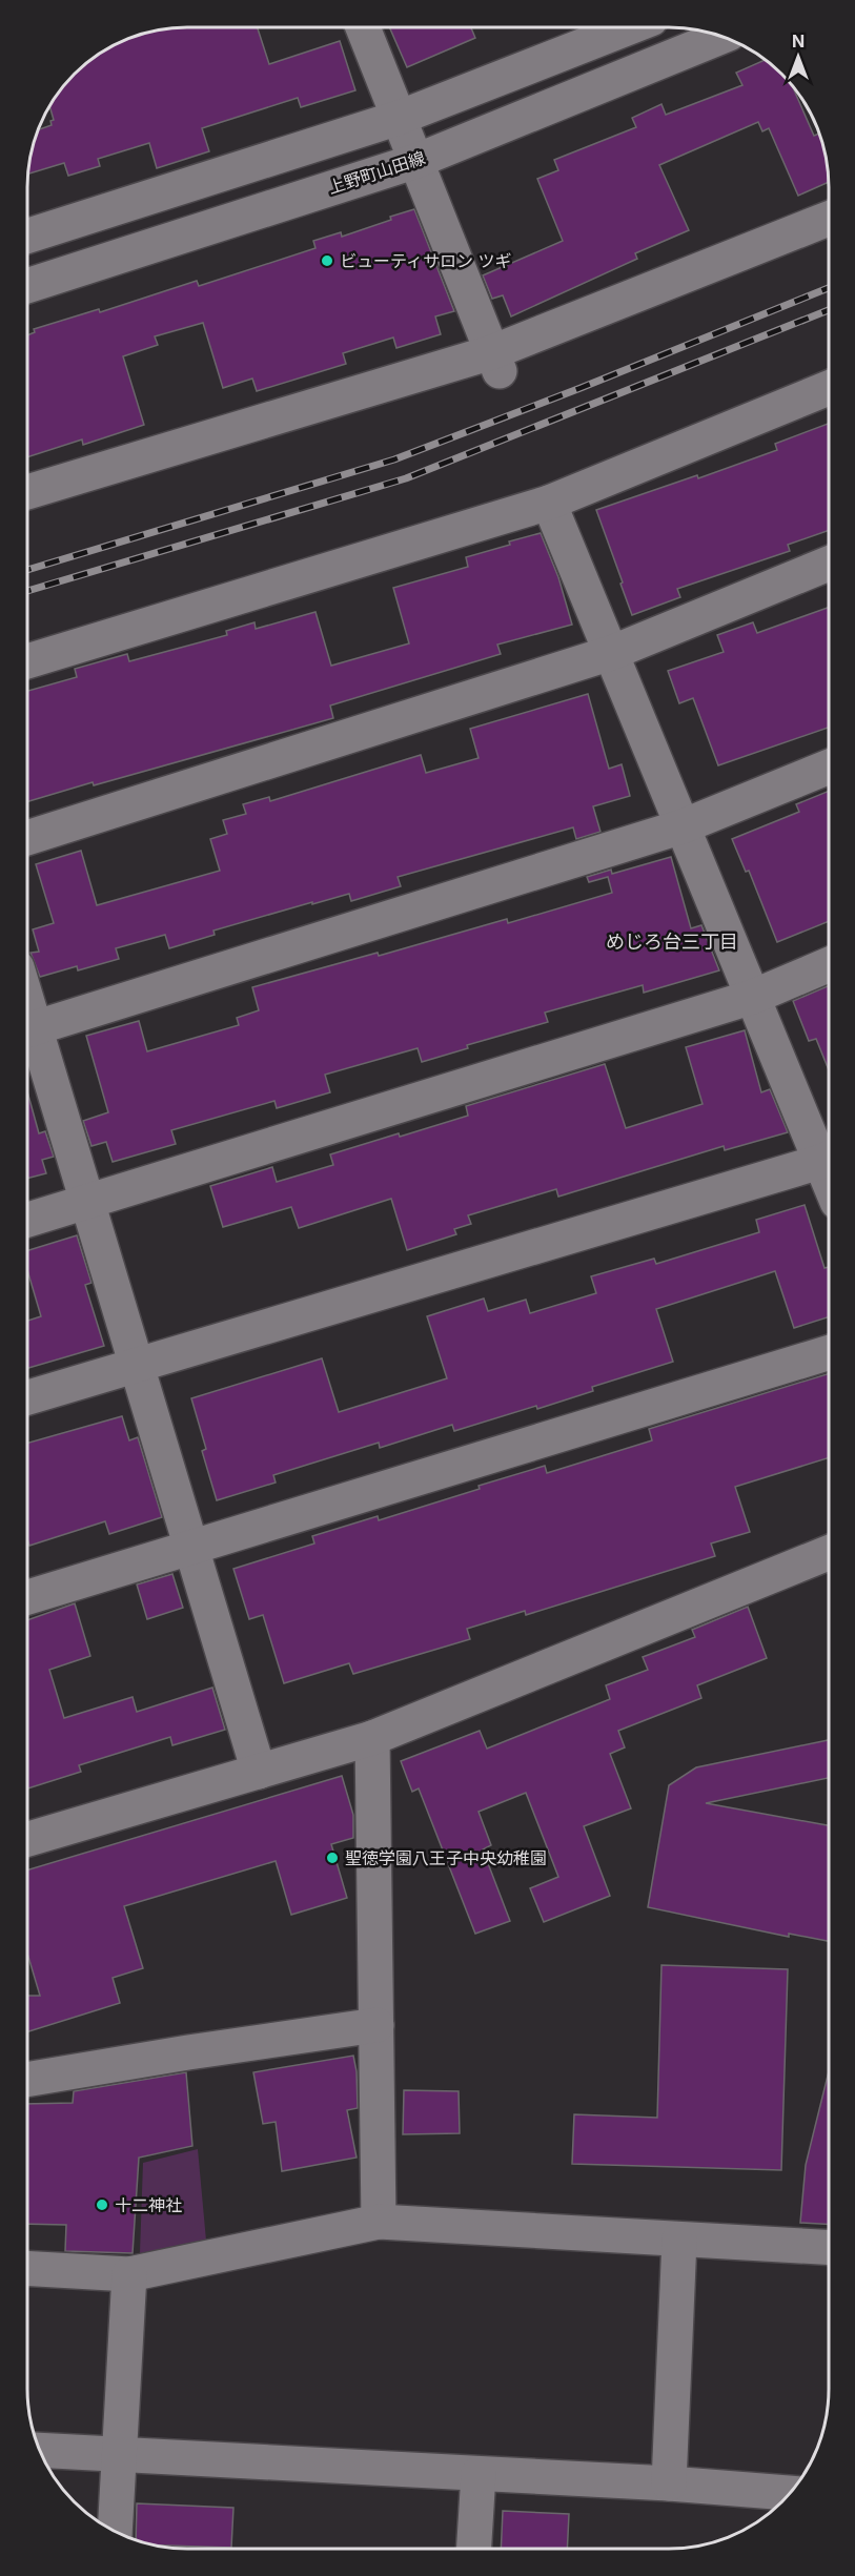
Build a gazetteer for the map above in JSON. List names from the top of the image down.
{
  "streets": {
    "street": ["上野町山田線"]
  },
  "districts": ["めじろ台三丁目"],
  "places": ["ビューティサロン ツギ", "聖徳学園八王子中央幼稚園", "十二神社"],
  "north": "top"
}
